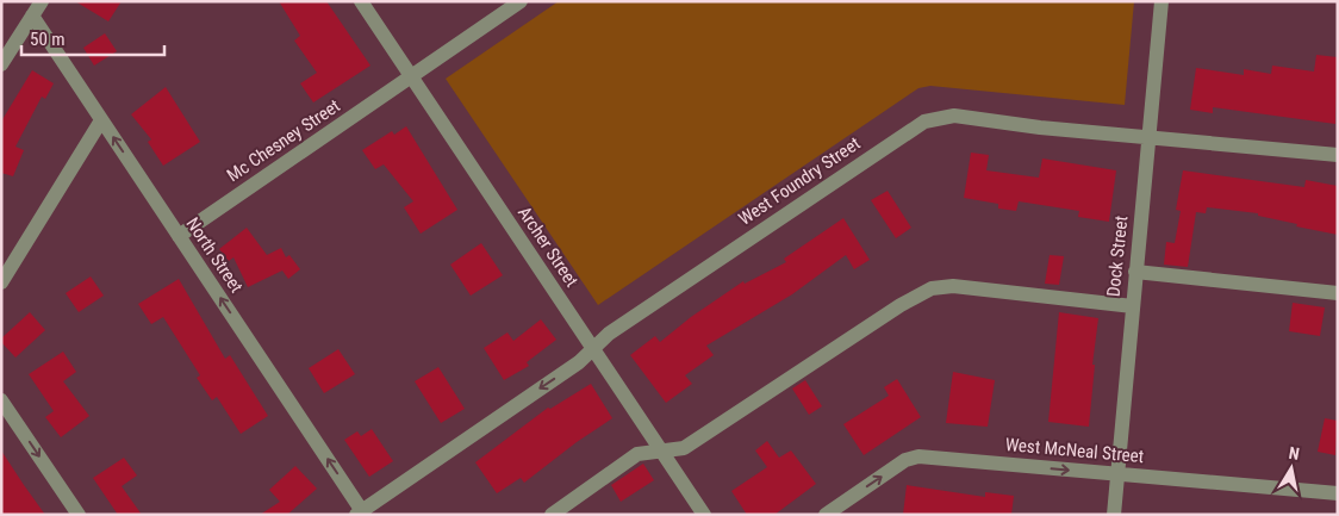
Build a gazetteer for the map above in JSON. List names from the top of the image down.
{
  "streets": {
    "street": [
      "Mc Chesney Street",
      "West Foundry Street",
      "Archer Street",
      "North Street",
      "Dock Street",
      "West McNeal Street"
    ]
  },
  "crossings": [
    ["Mc Chesney Street", "Archer Street"],
    ["Mc Chesney Street", "North Street"],
    ["West Foundry Street", "Archer Street"],
    ["West Foundry Street", "North Street"],
    ["West Foundry Street", "Dock Street"],
    ["Dock Street", "West McNeal Street"]
  ],
  "one_way": ["North Street"],
  "scale_bar": "50 m",
  "north": "top"
}
